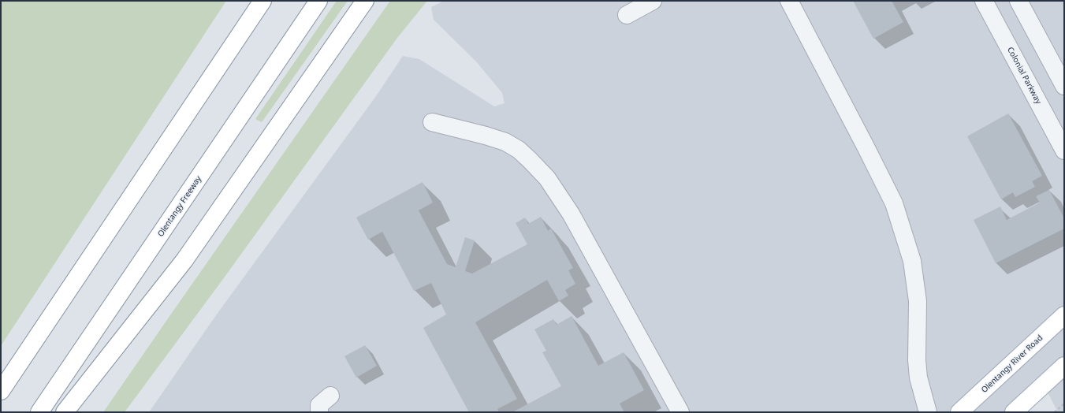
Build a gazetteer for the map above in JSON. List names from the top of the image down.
{
  "streets": {
    "main road": ["Olentangy Freeway", "Olentangy River Road"],
    "street": ["Colonial Parkway"]
  }
}
